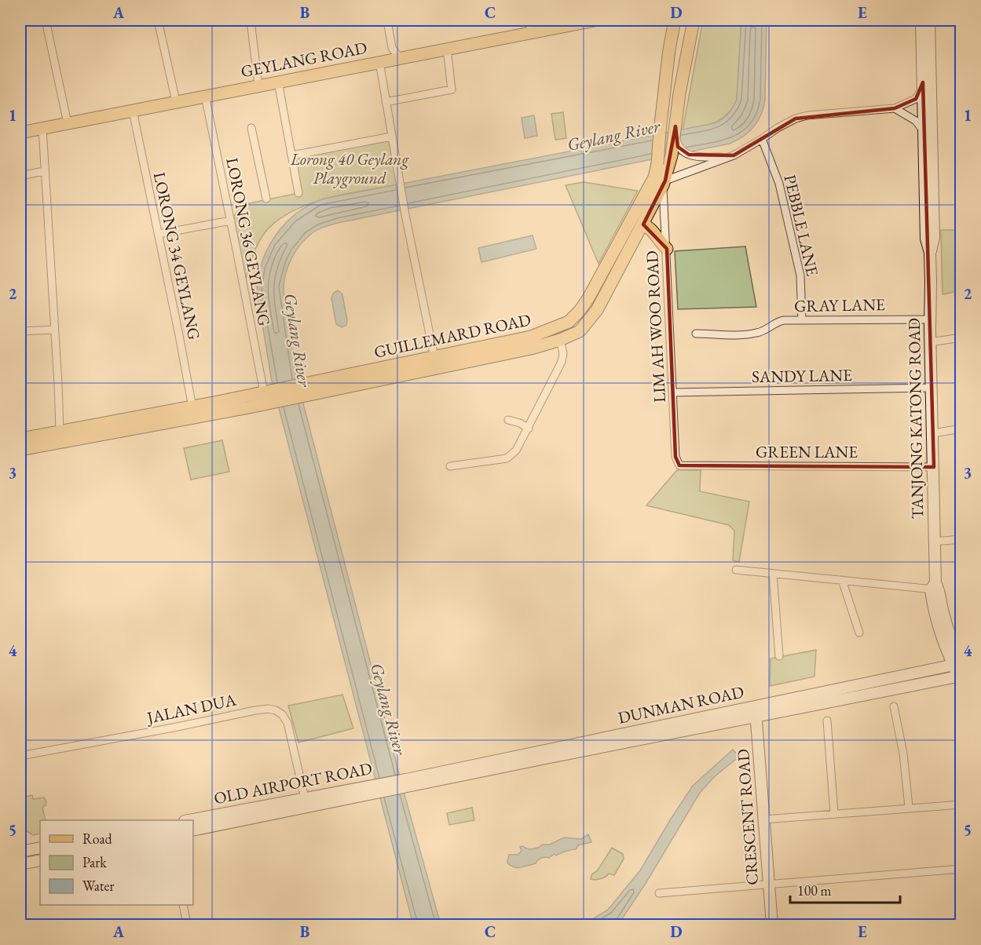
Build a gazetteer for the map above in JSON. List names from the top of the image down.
{
  "streets": {
    "main road": [
      "GEYLANG ROAD",
      "GUILLEMARD ROAD",
      "TANJONG KATONG ROAD",
      "DUNMAN ROAD",
      "OLD AIRPORT ROAD",
      "CRESCENT ROAD"
    ],
    "street": [
      "PEBBLE LANE",
      "LORONG 36 GEYLANG",
      "LORONG 34 GEYLANG",
      "GRAY LANE",
      "LIM AH WOO ROAD",
      "SANDY LANE",
      "GREEN LANE",
      "JALAN DUA"
    ]
  },
  "crossings": [
    ["GEYLANG ROAD", "LORONG 36 GEYLANG"],
    ["GEYLANG ROAD", "LORONG 34 GEYLANG"],
    ["PEBBLE LANE", "GRAY LANE"],
    ["PEBBLE LANE", "GUILLEMARD ROAD"],
    ["LORONG 36 GEYLANG", "GUILLEMARD ROAD"],
    ["LORONG 34 GEYLANG", "GUILLEMARD ROAD"],
    ["GRAY LANE", "TANJONG KATONG ROAD"],
    ["LIM AH WOO ROAD", "GUILLEMARD ROAD"],
    ["LIM AH WOO ROAD", "SANDY LANE"],
    ["LIM AH WOO ROAD", "GREEN LANE"],
    ["GUILLEMARD ROAD", "TANJONG KATONG ROAD"],
    ["SANDY LANE", "TANJONG KATONG ROAD"],
    ["TANJONG KATONG ROAD", "GREEN LANE"],
    ["TANJONG KATONG ROAD", "DUNMAN ROAD"],
    ["DUNMAN ROAD", "OLD AIRPORT ROAD"],
    ["DUNMAN ROAD", "CRESCENT ROAD"],
    ["JALAN DUA", "OLD AIRPORT ROAD"]
  ],
  "water": ["Geylang River"],
  "parks": ["Lorong 40 Geylang Playground"],
  "legend": ["Road", "Park", "Water"],
  "scale_bar": "100 m",
  "grid": {
    "columns": [
      "A",
      "B",
      "C",
      "D",
      "E"
    ],
    "rows": [
      "1",
      "2",
      "3",
      "4",
      "5"
    ]
  }
}
